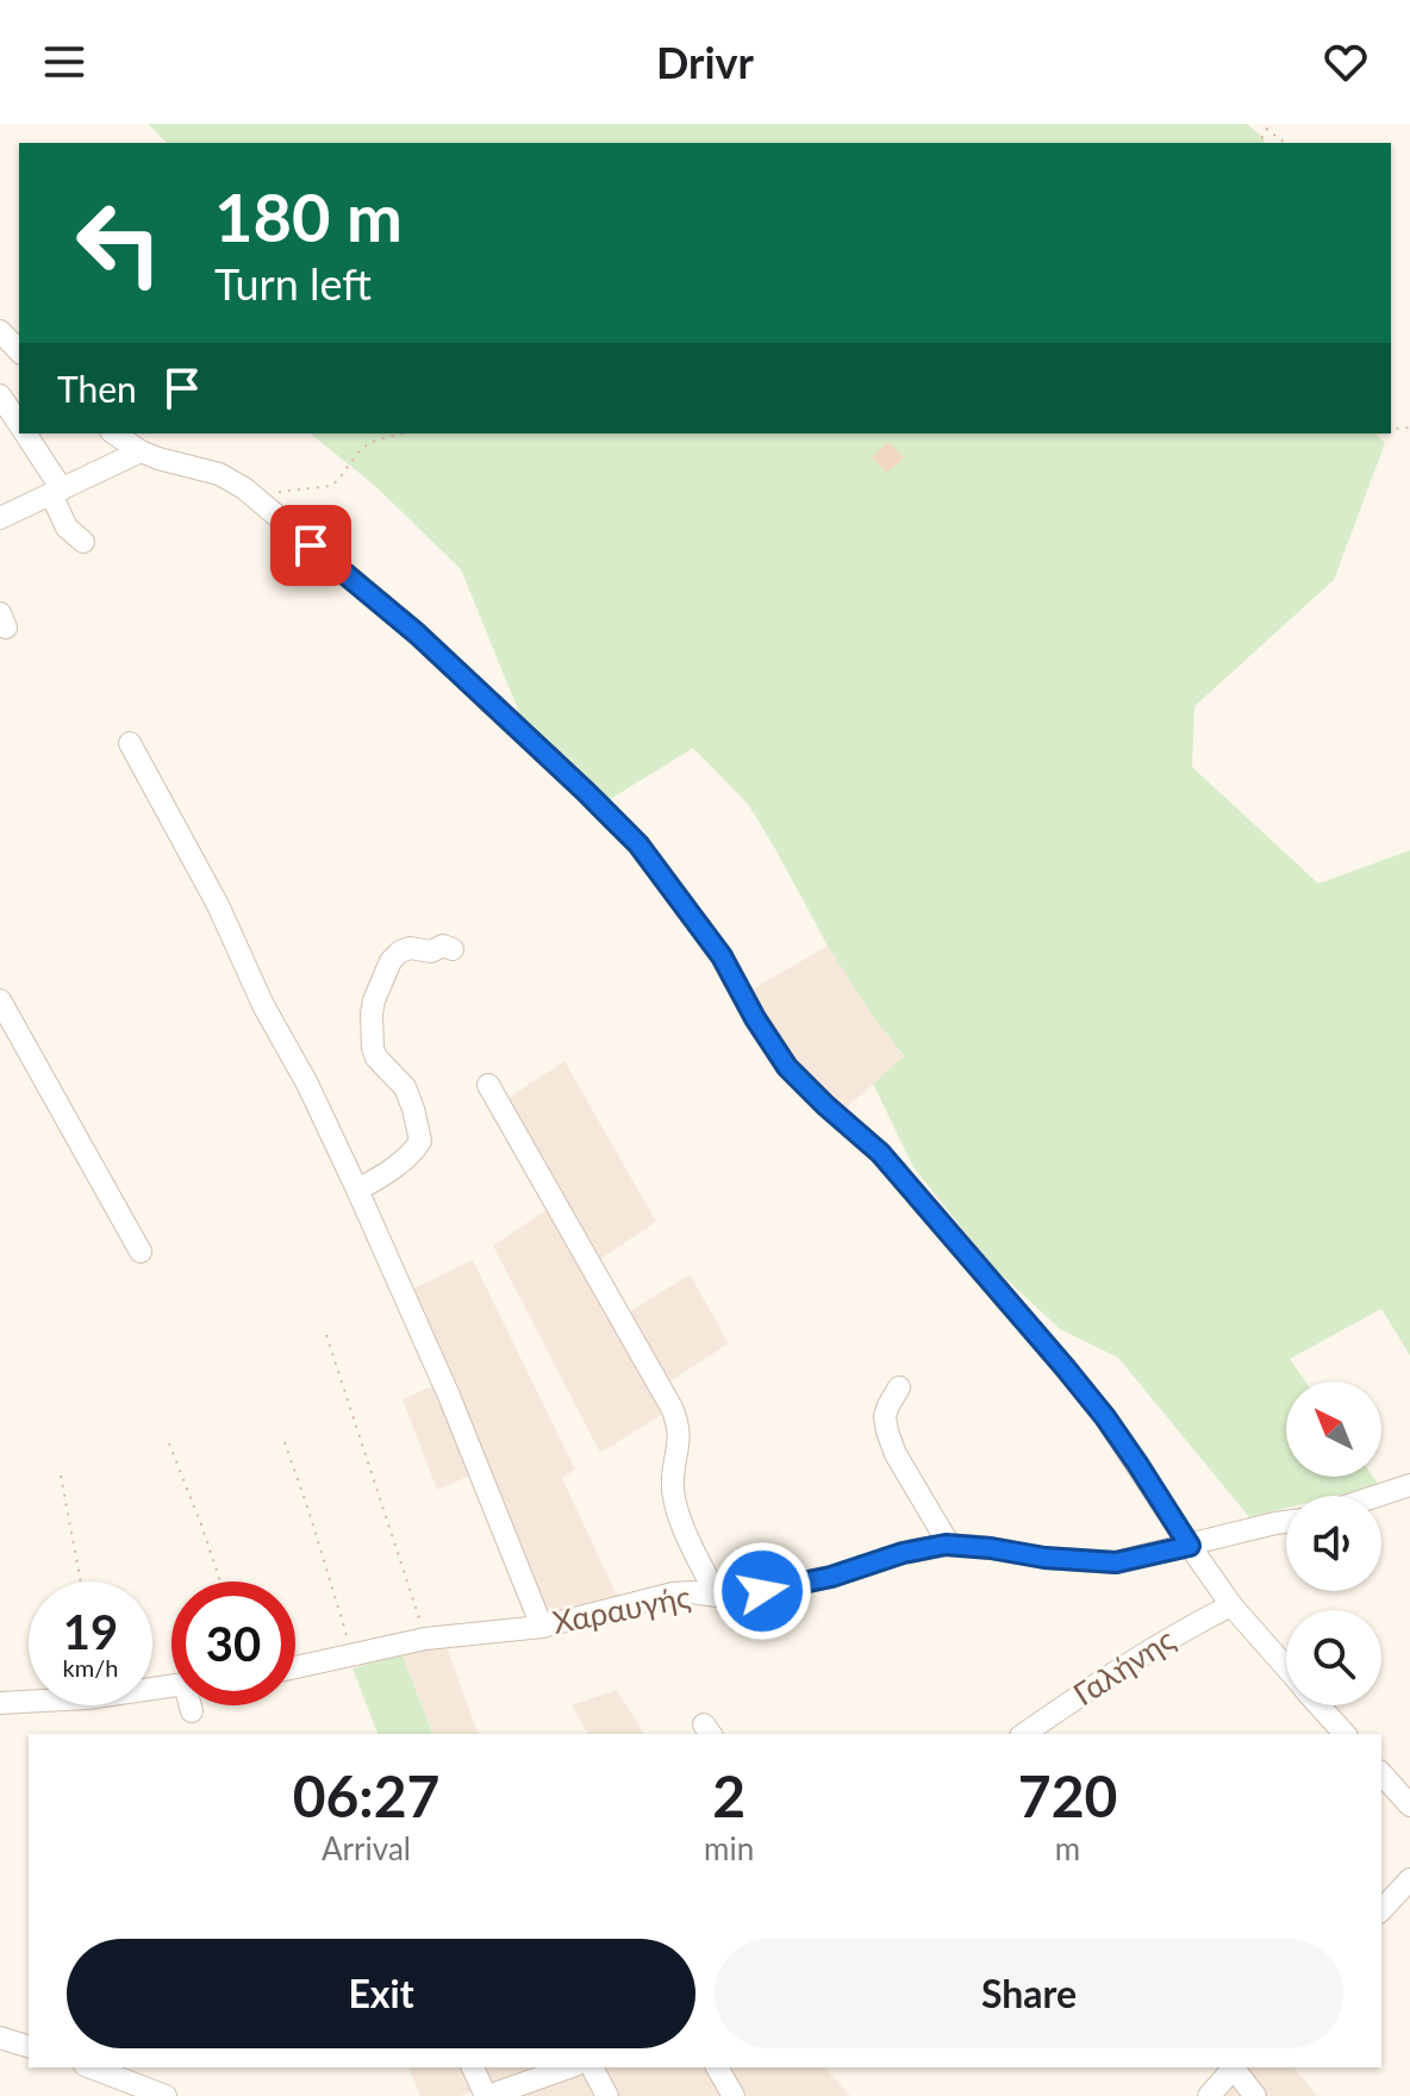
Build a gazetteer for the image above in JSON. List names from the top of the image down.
{
  "streets": {
    "street": ["Χαραυγής", "Γαλήνης"]
  },
  "north": "top left",
  "page": {
    "header": "Drivr",
    "turn": ["180 m", "Turn left"],
    "then": "Then",
    "speed": "19 km/h",
    "limit": "30",
    "eta": [
      "06:27",
      "Arrival",
      "2",
      "min",
      "720",
      "m"
    ],
    "buttons": ["Exit", "Share"]
  }
}
